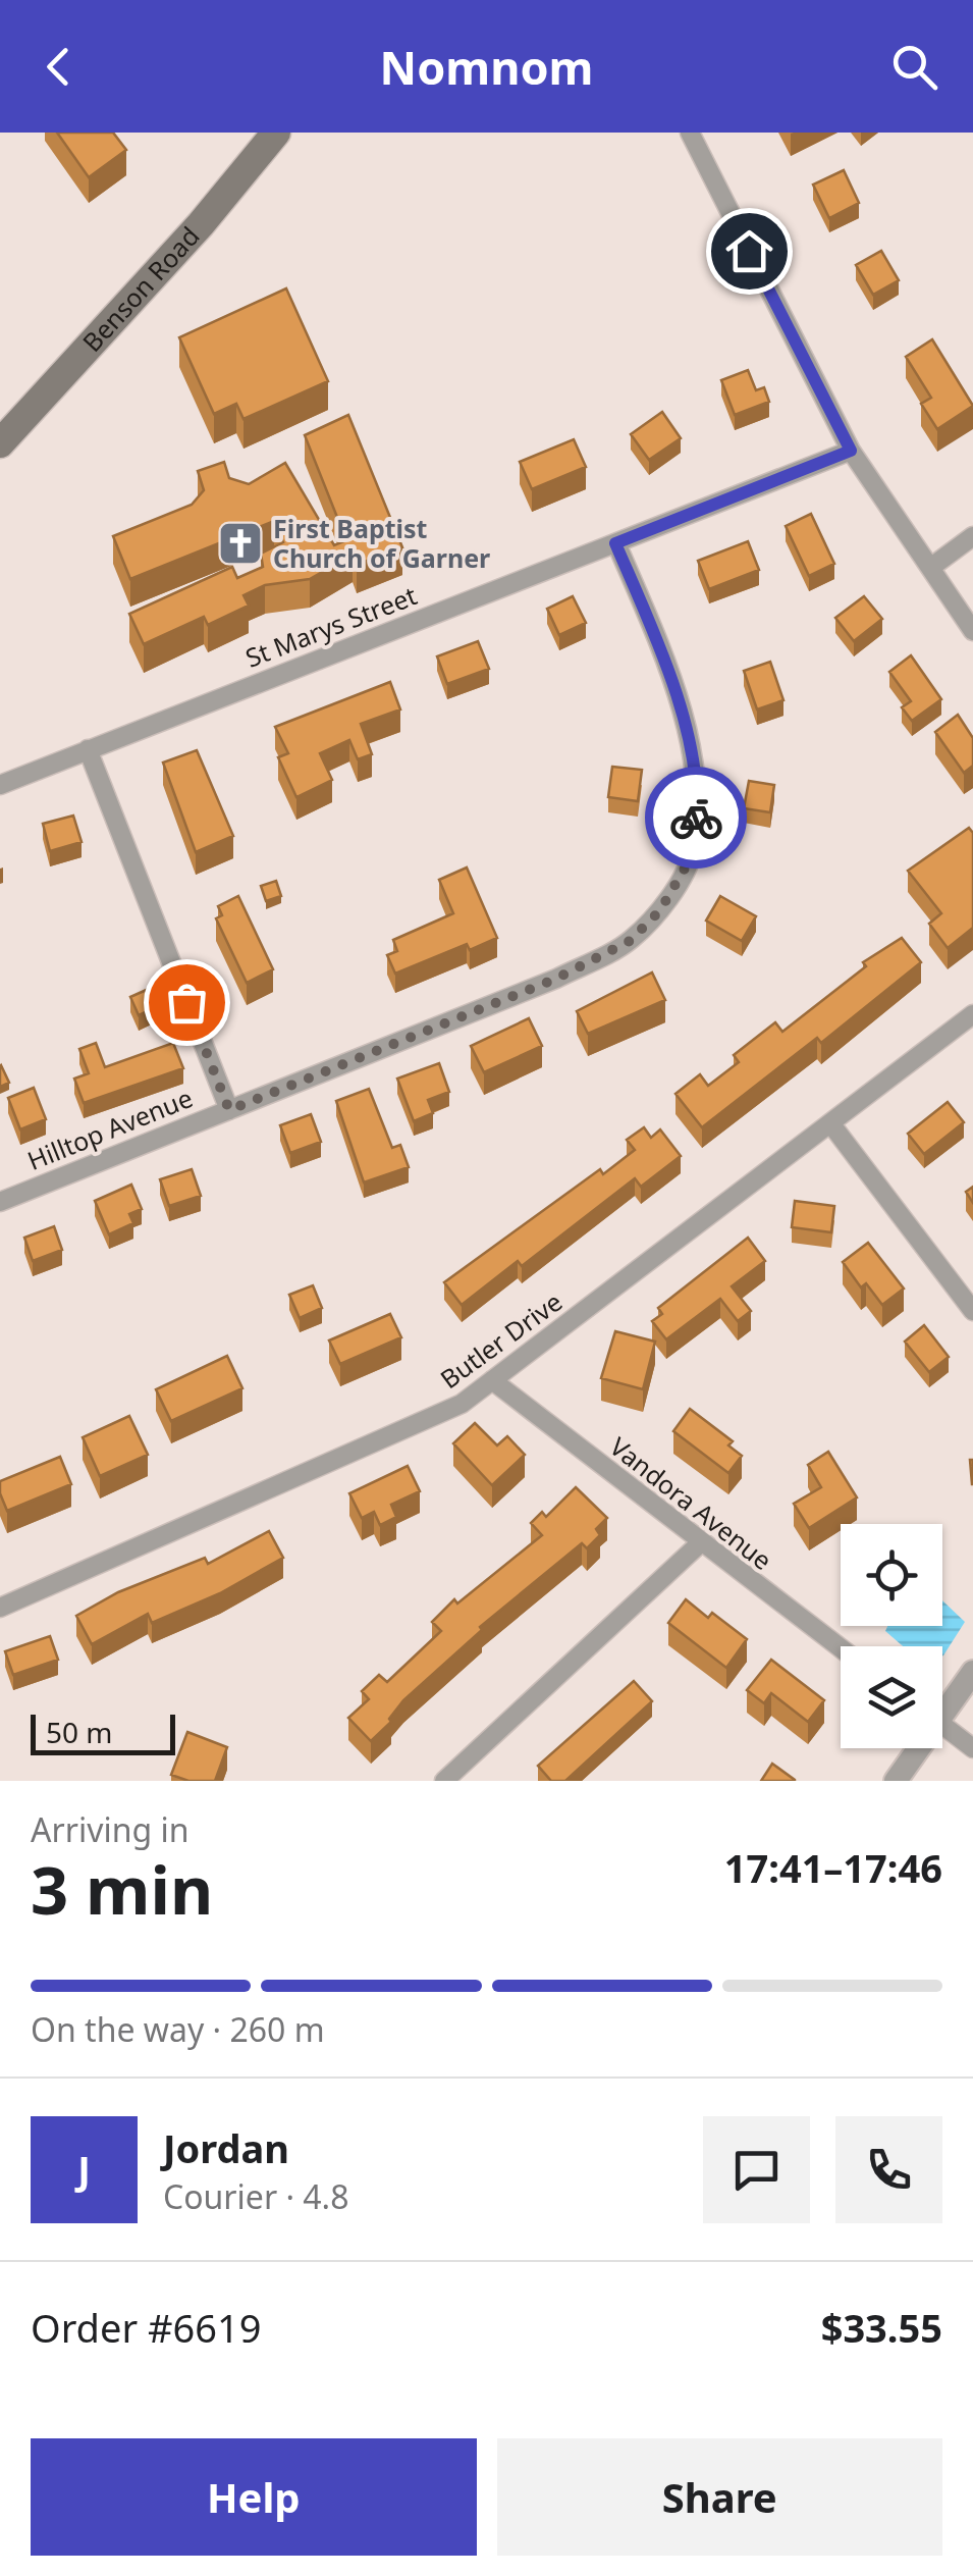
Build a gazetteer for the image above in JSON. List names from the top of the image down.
{
  "streets": {
    "main road": ["Benson Road"],
    "street": [
      "St Marys Street",
      "Hilltop Avenue",
      "Butler Drive",
      "Vandora Avenue"
    ]
  },
  "crossings": [
    ["St Marys Street", "Hilltop Avenue"],
    ["Butler Drive", "Vandora Avenue"]
  ],
  "places": {
    "church": ["First Baptist Church of Garner"]
  },
  "scale_bar": "50 m",
  "page": {
    "header": "Nomnom",
    "scale": "50 m",
    "heading": ["3 min", "Arriving in", "17:41–17:46"],
    "panel": [
      "Jordan",
      "Courier · 4.8",
      "Order #6619",
      "$33.55"
    ],
    "bar": "On the way · 260 m",
    "round": "J",
    "buttons": ["Help", "Share"]
  }
}
